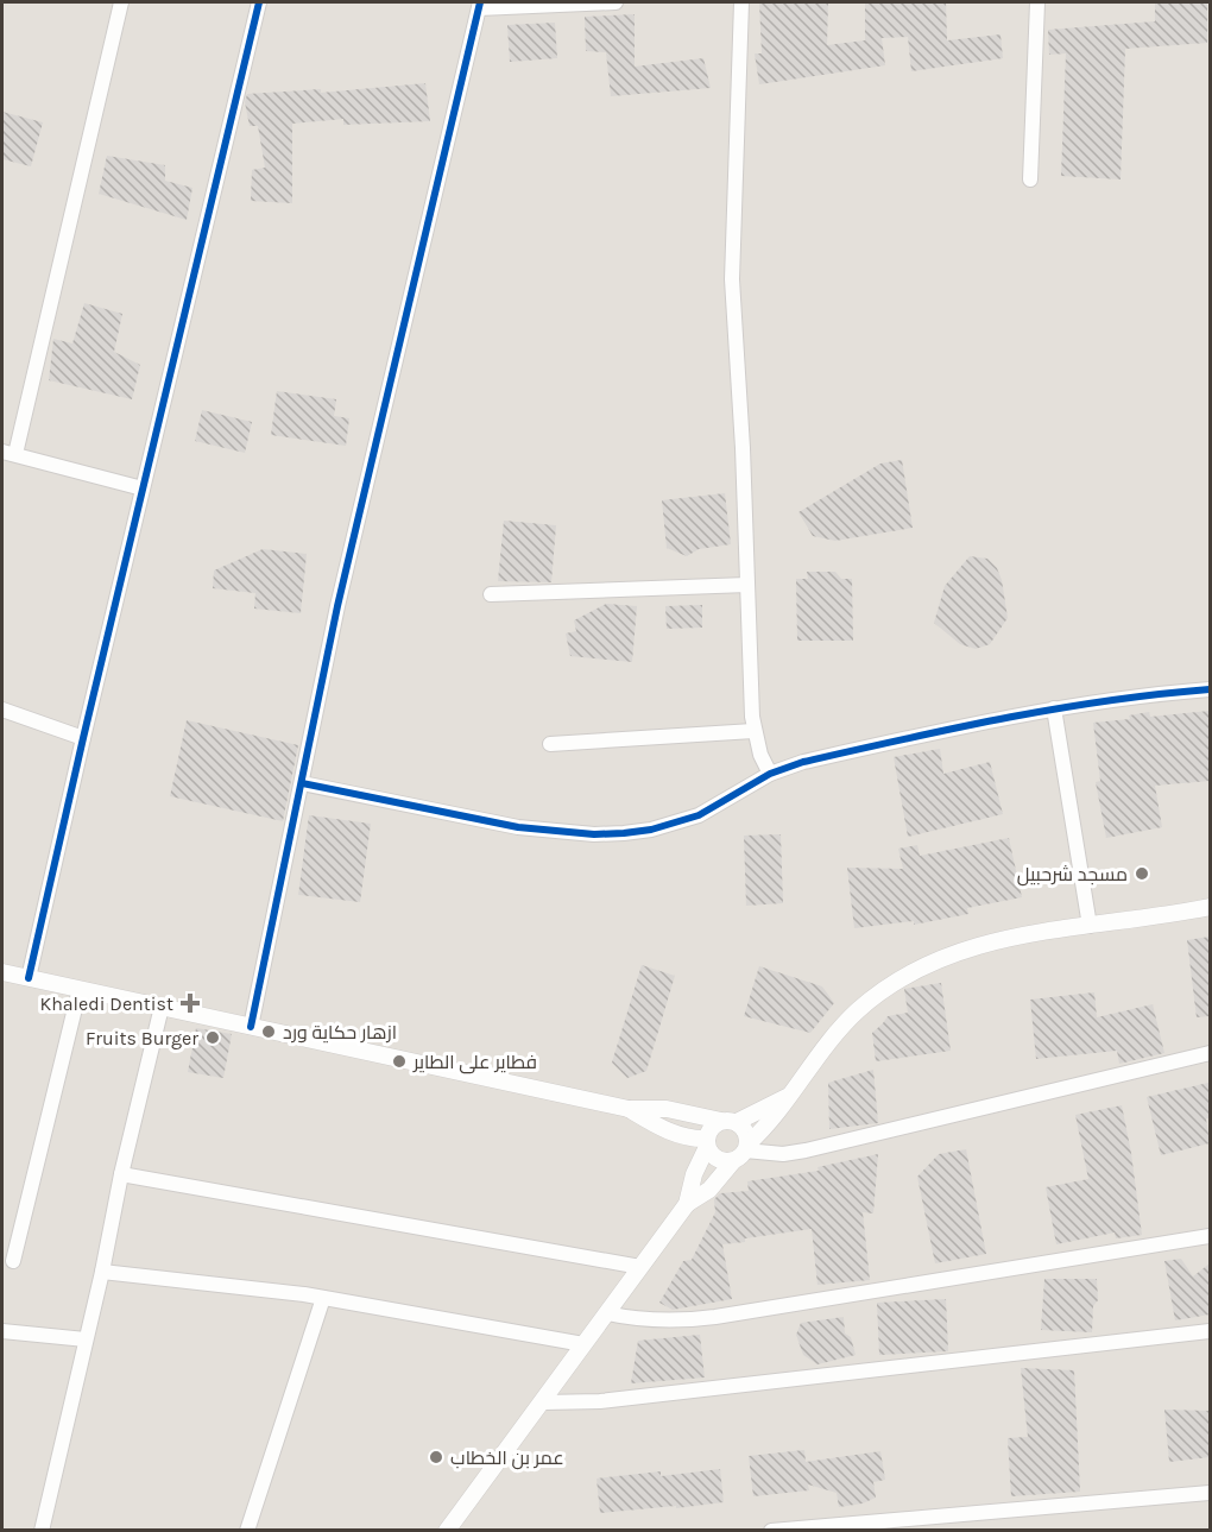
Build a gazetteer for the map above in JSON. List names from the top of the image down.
{
  "places": {
    "other": [
      "مسجد شرحبيل",
      "ازهار حكاية ورد",
      "Fruits Burger",
      "فطاير على الطاير",
      "عمر بن الخطاب"
    ],
    "health": ["Khaledi Dentist"]
  }
}
